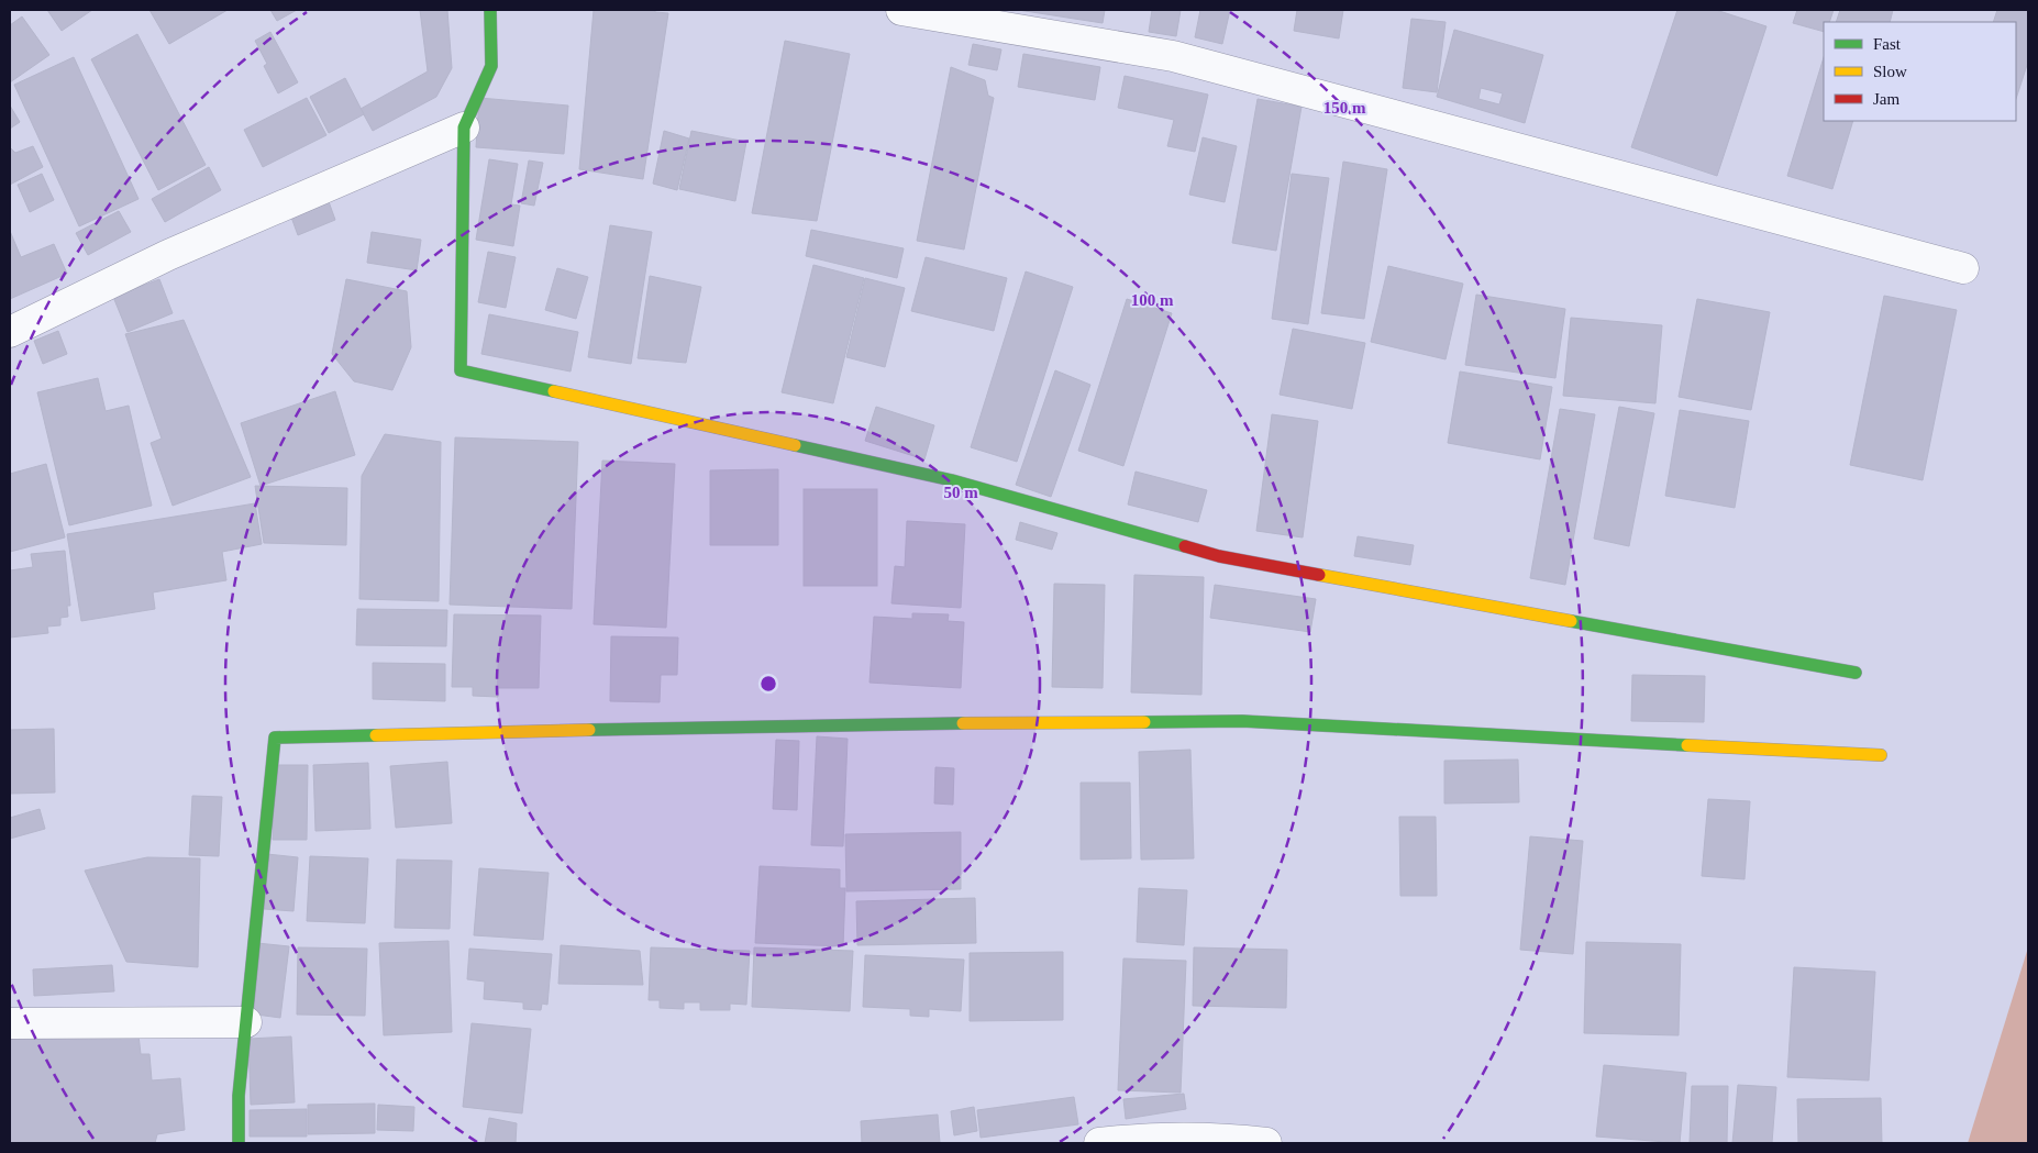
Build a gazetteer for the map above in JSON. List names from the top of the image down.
{
  "legend": ["Fast", "Slow", "Jam"],
  "rings": ["150 m", "100 m", "50 m"]
}
